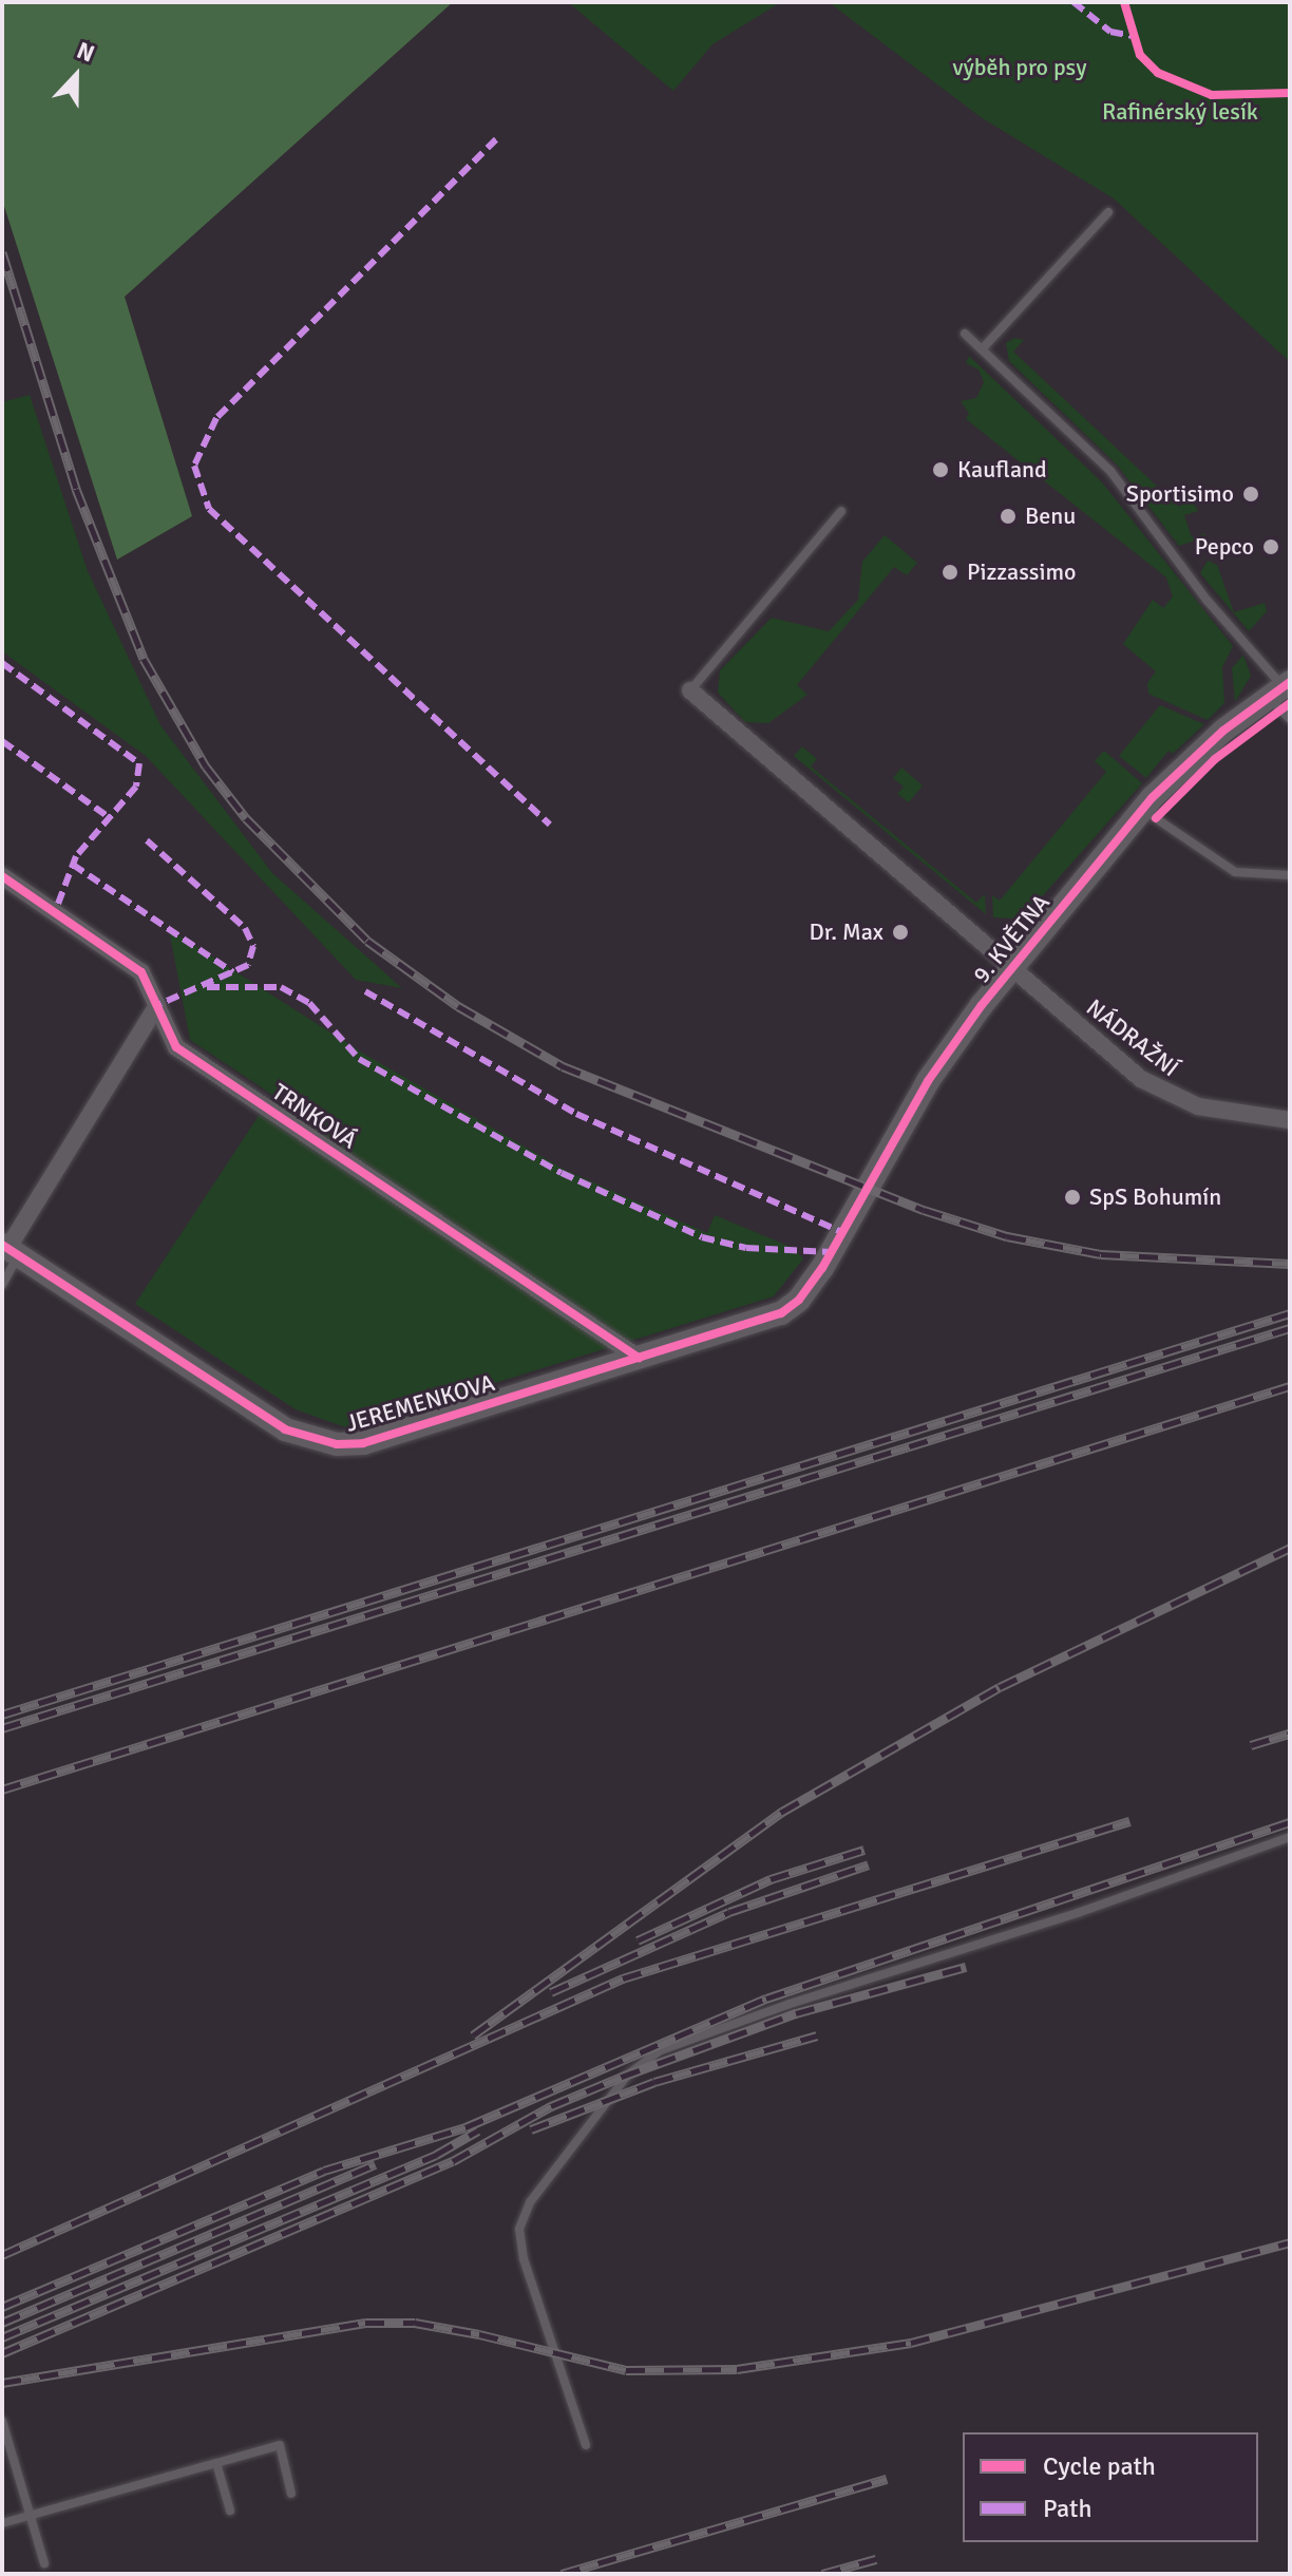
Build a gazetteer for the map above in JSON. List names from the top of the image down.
{
  "streets": {
    "street": [
      "9. KVĚTNA",
      "NÁDRAŽNÍ",
      "TRNKOVÁ",
      "JEREMENKOVA"
    ]
  },
  "crossings": [
    ["9. KVĚTNA", "NÁDRAŽNÍ"],
    ["9. KVĚTNA", "JEREMENKOVA"],
    ["TRNKOVÁ", "JEREMENKOVA"]
  ],
  "parks": ["výběh pro psy", "Rafinérský lesík"],
  "places": [
    "Kaufland",
    "Sportisimo",
    "Benu",
    "Pepco",
    "Pizzassimo",
    "Dr. Max",
    "SpS Bohumín"
  ],
  "legend": ["Cycle path", "Path"],
  "north": "top"
}
